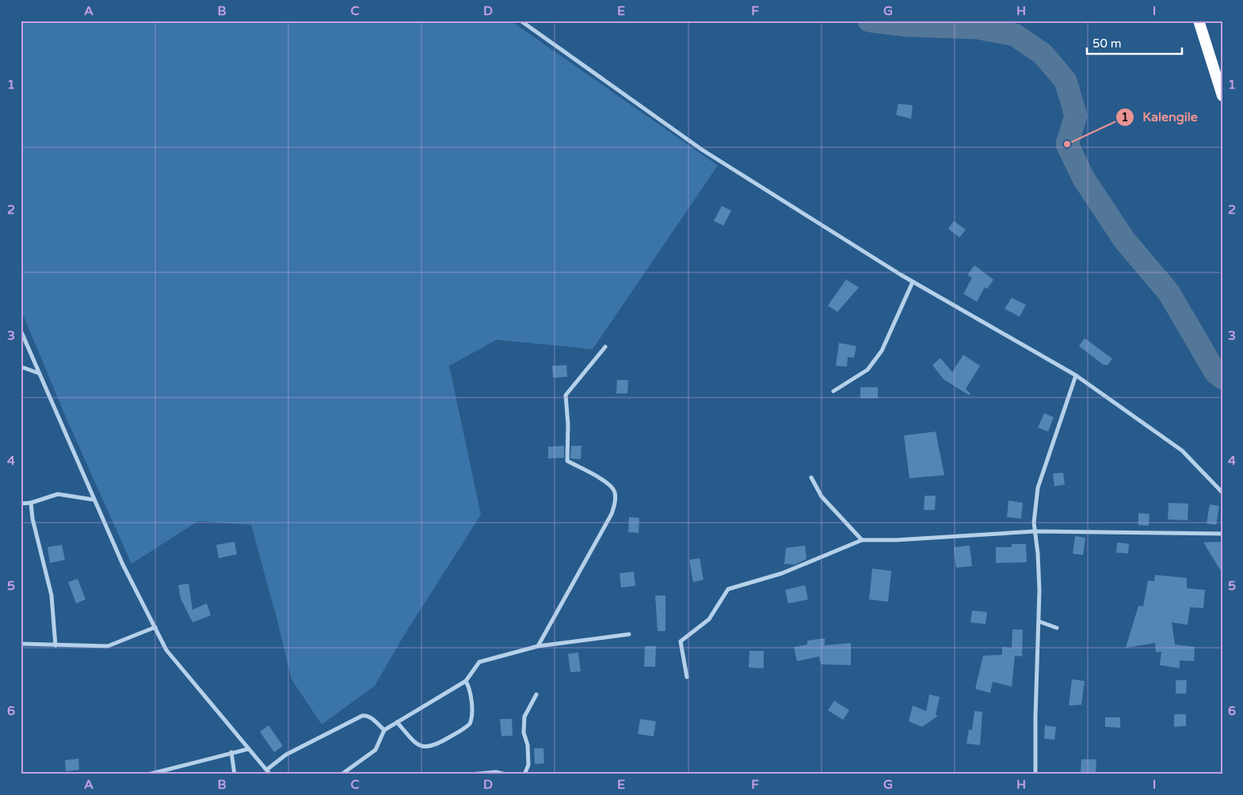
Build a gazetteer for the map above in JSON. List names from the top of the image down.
{
  "places": ["Kalengile"],
  "scale_bar": "50 m",
  "grid": {
    "columns": [
      "A",
      "B",
      "C",
      "D",
      "E",
      "F",
      "G",
      "H",
      "I"
    ],
    "rows": [
      "1",
      "2",
      "3",
      "4",
      "5",
      "6"
    ]
  }
}
